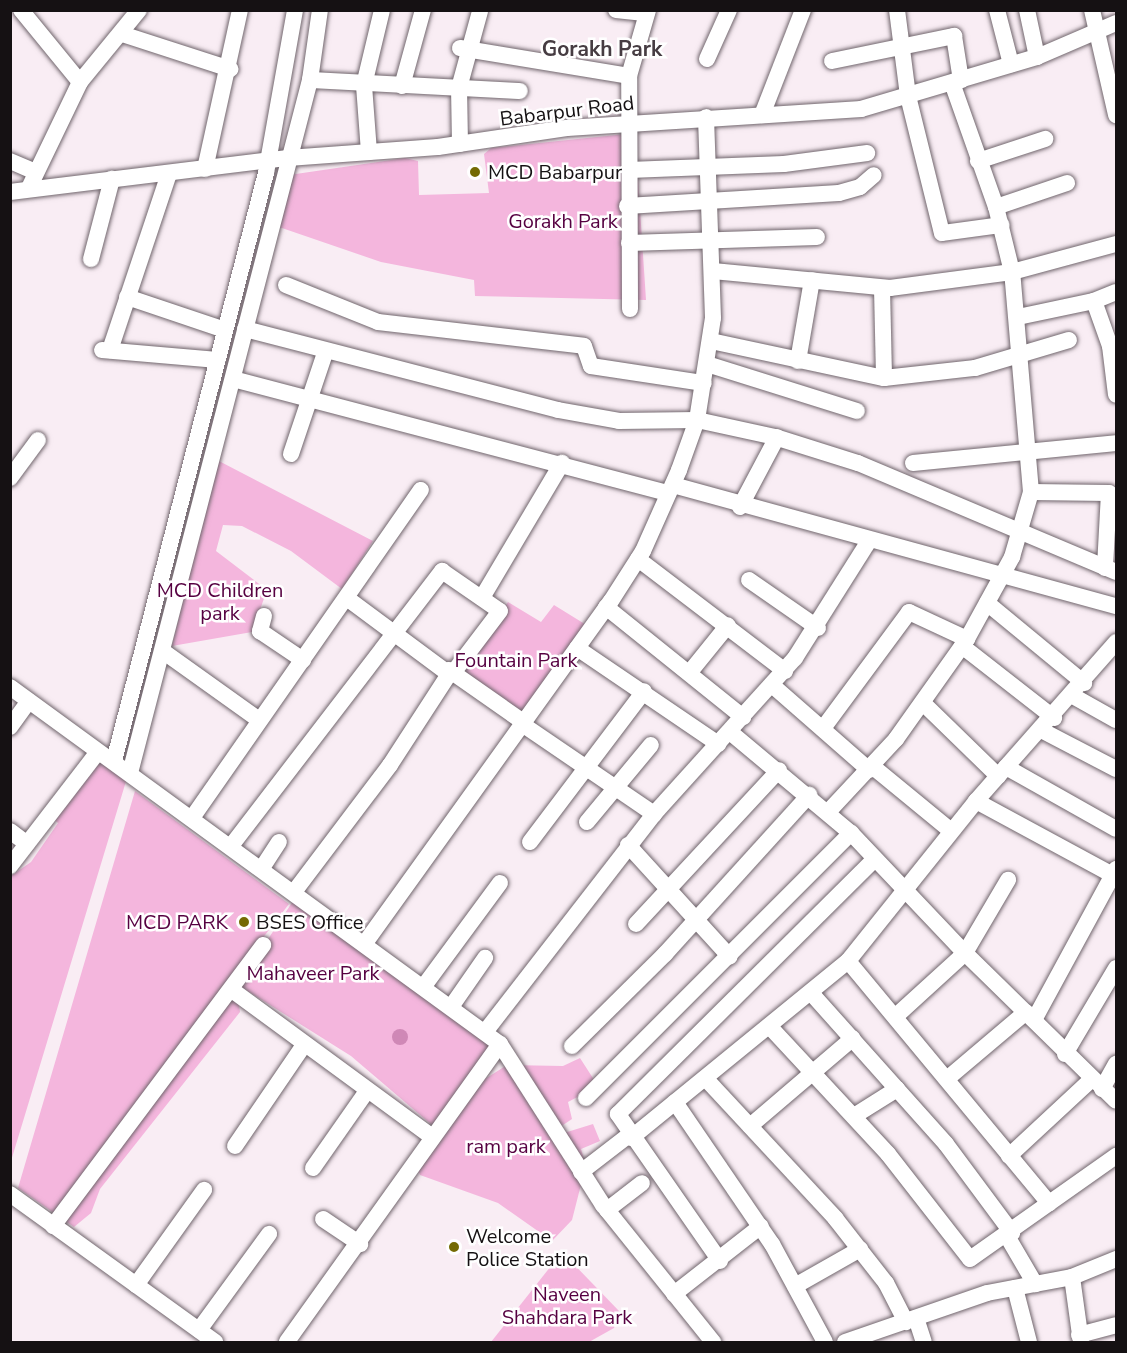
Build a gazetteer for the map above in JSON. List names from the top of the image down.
{
  "streets": {
    "street": ["Babarpur Road"]
  },
  "districts": ["Gorakh Park"],
  "parks": [
    "Gorakh Park",
    "MCD Children park",
    "Fountain Park",
    "MCD PARK",
    "Mahaveer Park",
    "ram park",
    "Naveen Shahdara Park"
  ],
  "places": ["MCD Babarpur", "BSES Office", "Welcome Police Station"]
}
